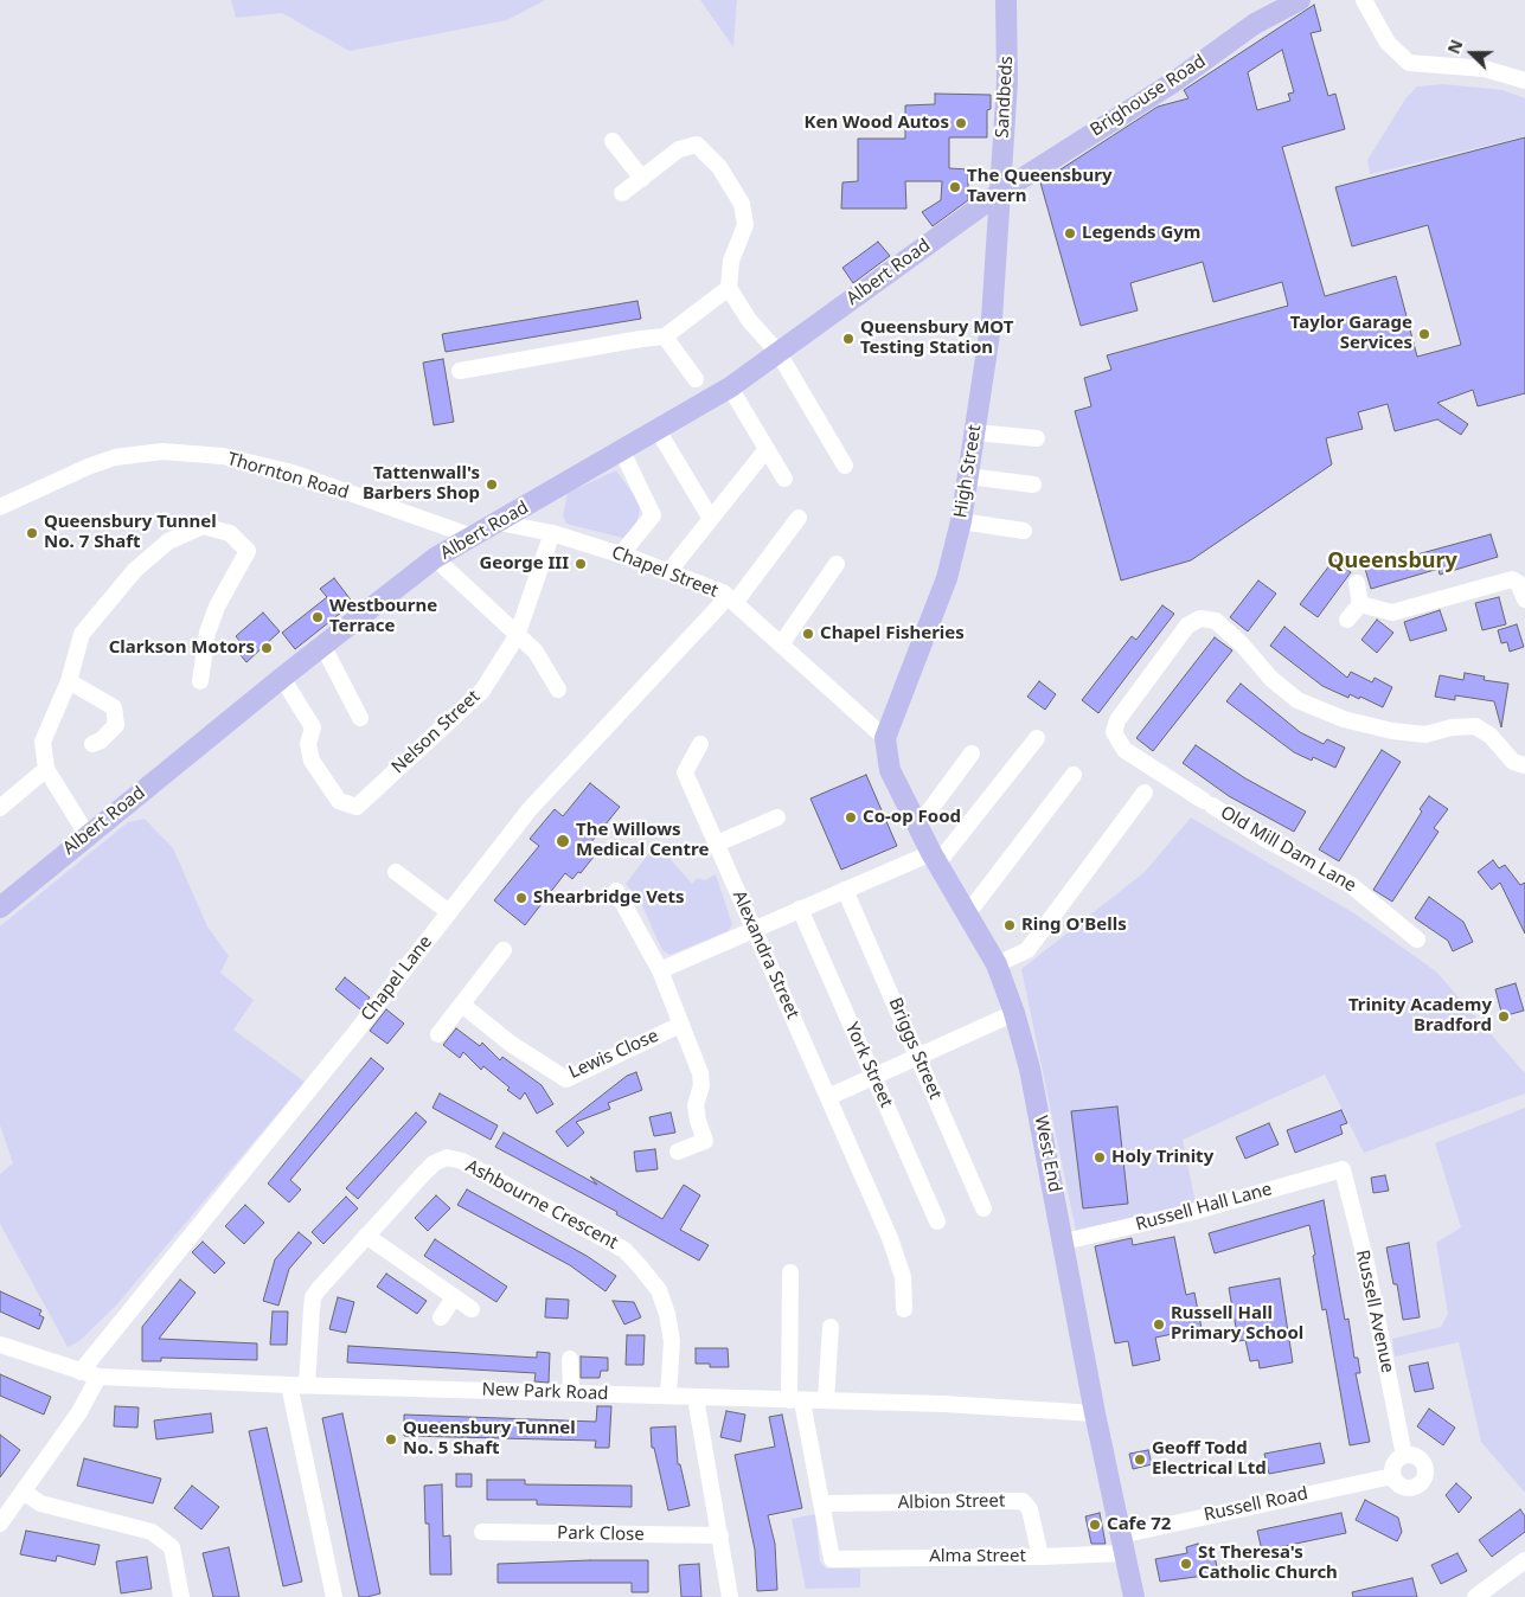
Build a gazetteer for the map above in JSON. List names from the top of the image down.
{
  "streets": {
    "main road": [
      "Brighouse Road",
      "Sandbeds",
      "Albert Road",
      "High Street",
      "West End"
    ],
    "street": [
      "Thornton Road",
      "Chapel Street",
      "Nelson Street",
      "Old Mill Dam Lane",
      "Alexandra Street",
      "Chapel Lane",
      "Briggs Street",
      "Lewis Close",
      "York Street",
      "Ashbourne Crescent",
      "Russell Hall Lane",
      "Russell Avenue",
      "New Park Road",
      "Albion Street",
      "Russell Road",
      "Park Close",
      "Alma Street"
    ]
  },
  "crossings": [
    ["Brighouse Road", "Sandbeds"],
    ["Brighouse Road", "Albert Road"],
    ["Brighouse Road", "High Street"],
    ["Sandbeds", "Albert Road"],
    ["Sandbeds", "High Street"],
    ["Albert Road", "High Street"],
    ["Albert Road", "Thornton Road"],
    ["Albert Road", "Chapel Street"],
    ["Albert Road", "Nelson Street"],
    ["High Street", "Chapel Street"],
    ["High Street", "West End"],
    ["Chapel Street", "Nelson Street"],
    ["Chapel Street", "Chapel Lane"],
    ["Chapel Street", "West End"],
    ["Chapel Lane", "New Park Road"],
    ["West End", "Russell Hall Lane"],
    ["West End", "New Park Road"],
    ["West End", "Russell Road"],
    ["West End", "Alma Street"],
    ["Ashbourne Crescent", "New Park Road"],
    ["Russell Hall Lane", "Russell Avenue"],
    ["Russell Avenue", "Russell Road"],
    ["Albion Street", "Alma Street"],
    ["Russell Road", "Alma Street"]
  ],
  "districts": ["Queensbury"],
  "places": [
    "Ken Wood Autos",
    "The Queensbury Tavern",
    "Legends Gym",
    "Taylor Garage Services",
    "Queensbury MOT Testing Station",
    "Tattenwall's Barbers Shop",
    "Queensbury Tunnel No. 7 Shaft",
    "George III",
    "Westbourne Terrace",
    "Chapel Fisheries",
    "Clarkson Motors",
    "Co-op Food",
    "The Willows Medical Centre",
    "Shearbridge Vets",
    "Ring O'Bells",
    "Trinity Academy Bradford",
    "Holy Trinity",
    "Russell Hall Primary School",
    "Queensbury Tunnel No. 5 Shaft",
    "Geoff Todd Electrical Ltd",
    "Cafe 72",
    "St Theresa's Catholic Church"
  ],
  "north": "left"
}
